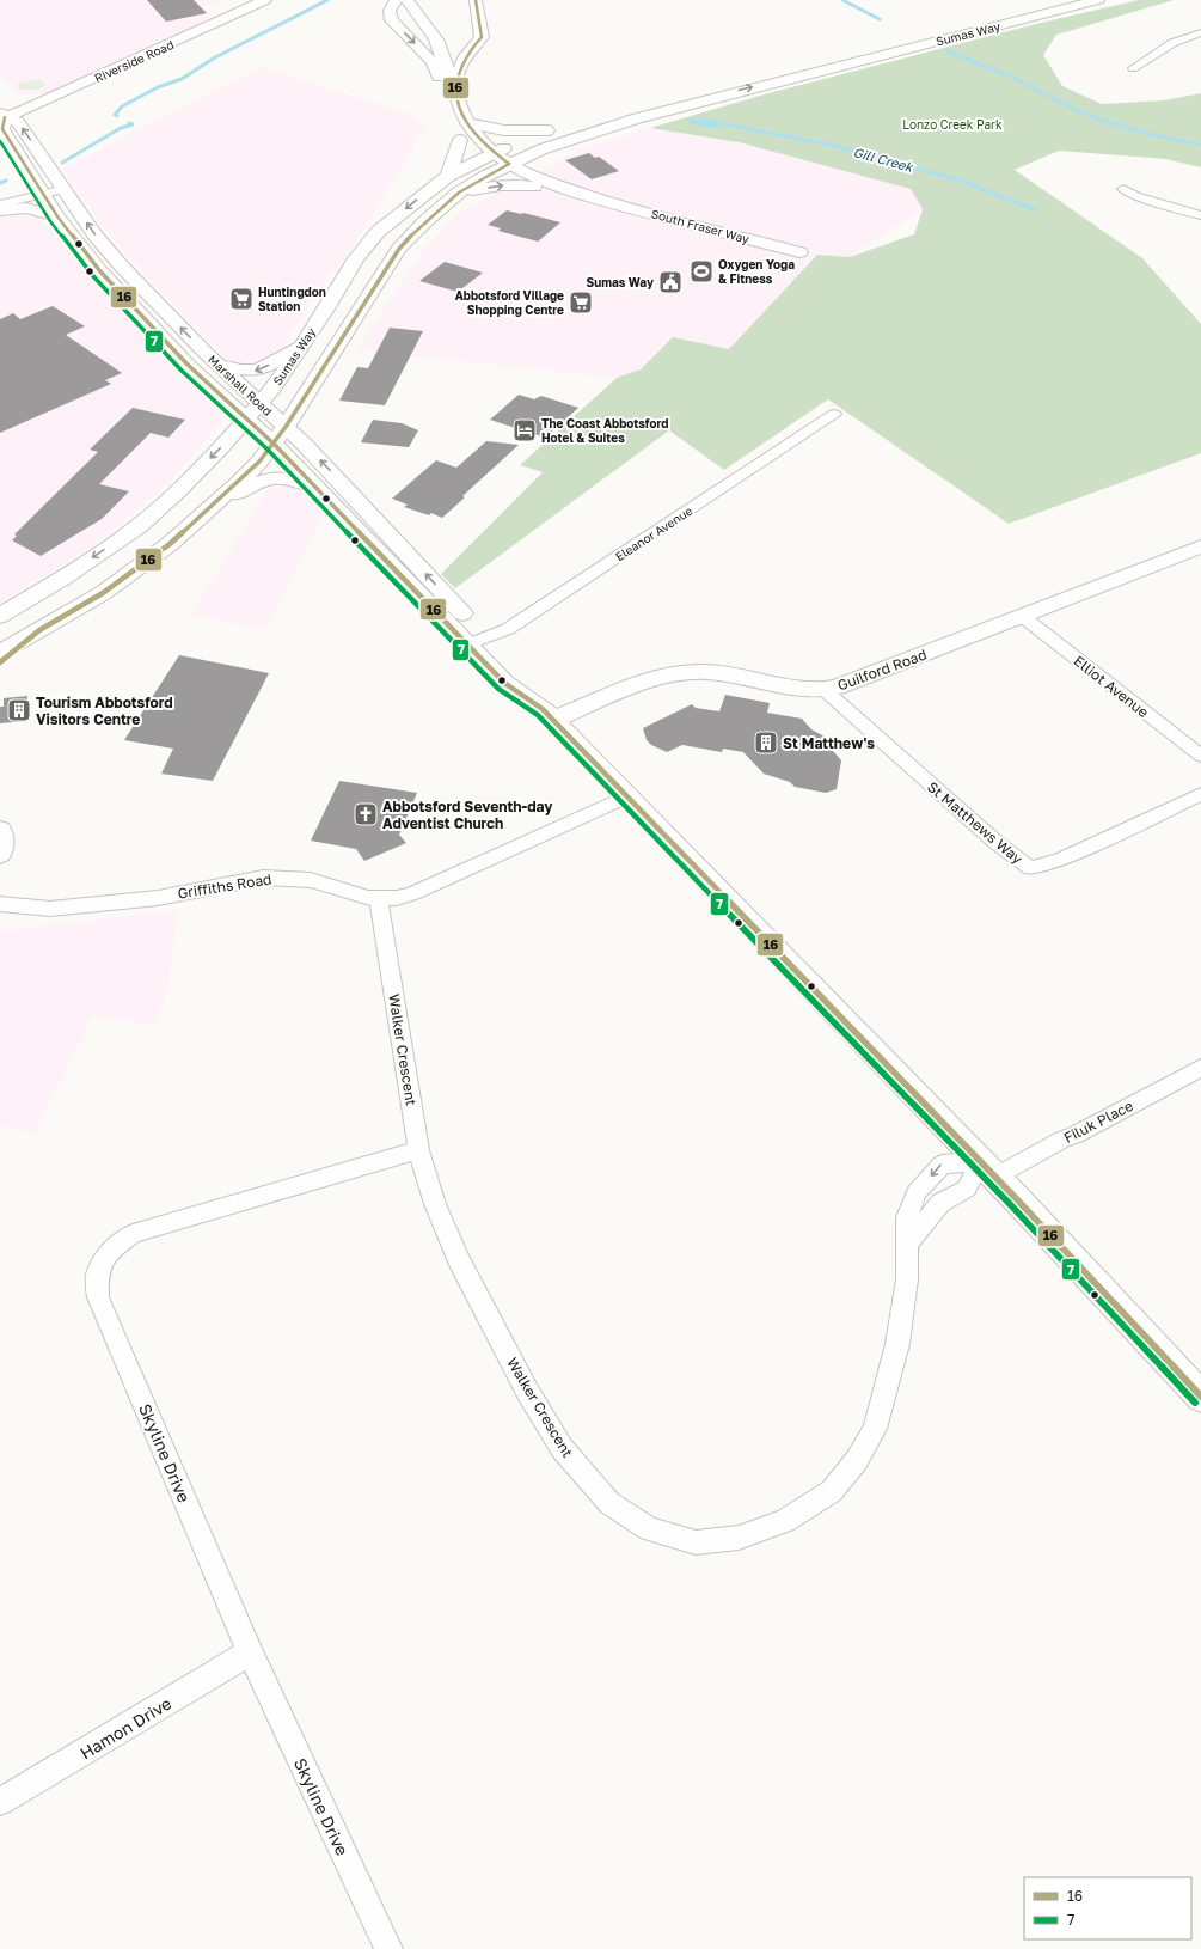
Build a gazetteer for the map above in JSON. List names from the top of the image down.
{
  "streets": {
    "main road": [
      "Sumas Way",
      "Riverside Road",
      "South Fraser Way",
      "Marshall Road",
      "Guilford Road"
    ],
    "street": [
      "Eleanor Avenue",
      "Elliot Avenue",
      "St Matthews Way",
      "Griffiths Road",
      "Walker Crescent",
      "Filuk Place",
      "Skyline Drive",
      "Hamon Drive"
    ]
  },
  "crossings": [
    ["Sumas Way", "South Fraser Way"],
    ["Sumas Way", "Marshall Road"],
    ["Riverside Road", "Marshall Road"],
    ["Marshall Road", "Eleanor Avenue"],
    ["Marshall Road", "Guilford Road"],
    ["Marshall Road", "Griffiths Road"],
    ["Marshall Road", "Walker Crescent"],
    ["Marshall Road", "Filuk Place"],
    ["Guilford Road", "Elliot Avenue"],
    ["Guilford Road", "St Matthews Way"],
    ["Griffiths Road", "Walker Crescent"],
    ["Walker Crescent", "Filuk Place"],
    ["Walker Crescent", "Skyline Drive"],
    ["Skyline Drive", "Hamon Drive"]
  ],
  "water": ["Gill Creek"],
  "parks": ["Lonzo Creek Park"],
  "places": {
    "sports": ["Oxygen Yoga & Fitness"],
    "public building": ["Sumas Way"],
    "supermarket": ["Huntingdon Station", "Abbotsford Village Shopping Centre"],
    "hotel": ["The Coast Abbotsford Hotel & Suites"],
    "building": ["Tourism Abbotsford Visitors Centre", "St Matthew's"],
    "church": ["Abbotsford Seventh-day Adventist Church"]
  },
  "lines": ["transit line 16", "transit line 7"],
  "legend": ["16", "7"]
}
